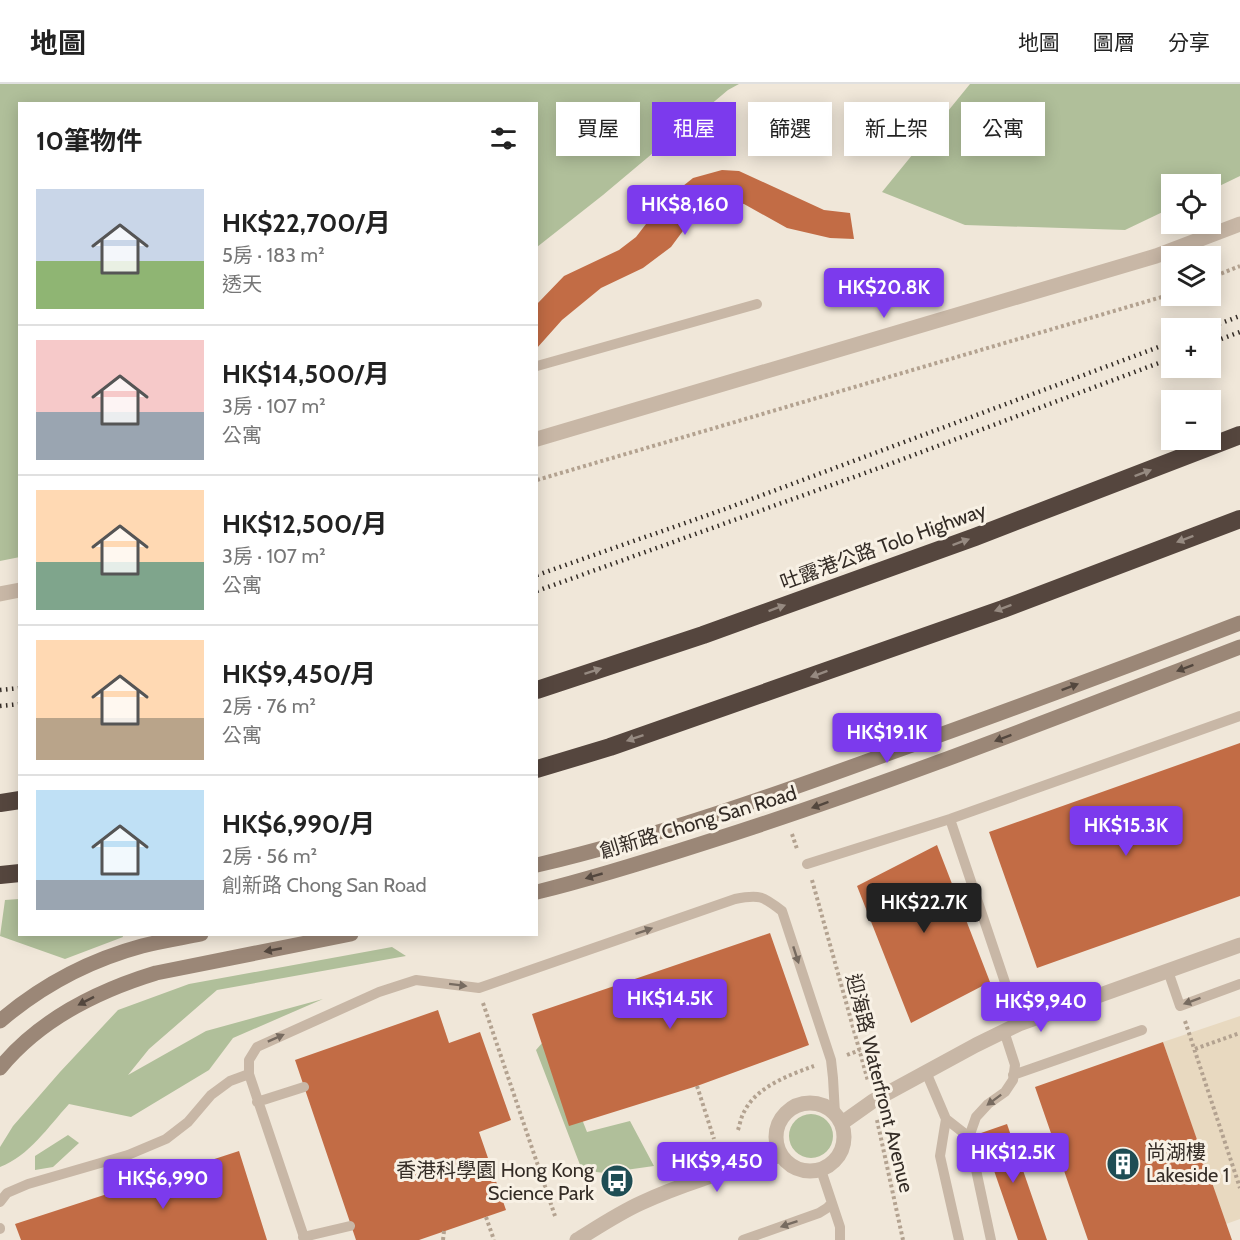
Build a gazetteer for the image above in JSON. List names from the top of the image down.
{
  "streets": {
    "highway": ["吐露港公路 Tolo Highway"],
    "main road": ["創新路 Chong San Road"],
    "path": ["迎海路 Waterfront Avenue"]
  },
  "places": {
    "building": ["尚湖樓 Lakeside 1"],
    "bus stop": ["香港科學園 Hong Kong Science Park"]
  },
  "page": {
    "header": "地圖",
    "nav": ["地圖", "圖層", "分享"],
    "chip": [
      "買屋",
      "租屋",
      "篩選",
      "新上架",
      "公寓"
    ],
    "heading": "10筆物件",
    "map_buttons": ["+", "−"],
    "list": [
      {
        "name": "HK$22,700/月",
        "note": "5房 · 183 m² · 透天"
      },
      {
        "name": "HK$14,500/月",
        "note": "3房 · 107 m² · 公寓"
      },
      {
        "name": "HK$12,500/月",
        "note": "3房 · 107 m² · 公寓"
      },
      {
        "name": "HK$9,450/月",
        "note": "2房 · 76 m² · 公寓"
      },
      {
        "name": "HK$6,990/月",
        "note": "2房 · 56 m² · 創新路 Chong San Road"
      }
    ],
    "price": [
      "HK$8,160",
      "HK$20.8K",
      "HK$19.1K",
      "HK$15.3K",
      "HK$22.7K",
      "HK$14.5K",
      "HK$9,940",
      "HK$12.5K",
      "HK$9,450",
      "HK$6,990"
    ]
  }
}
